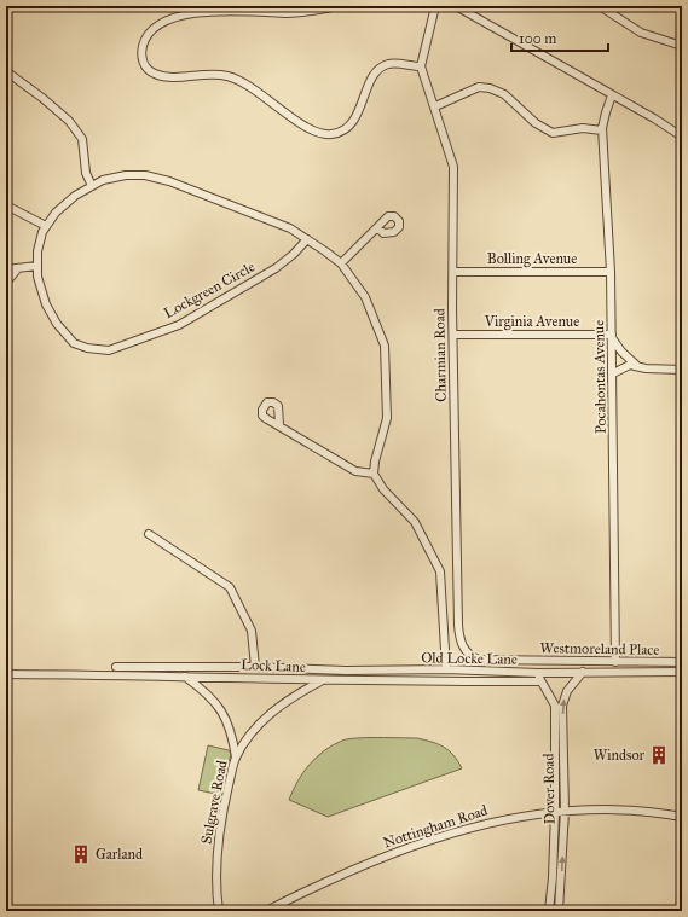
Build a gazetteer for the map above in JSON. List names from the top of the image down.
{
  "streets": {
    "street": [
      "Bolling Avenue",
      "Lockgreen Circle",
      "Virginia Avenue",
      "Charmian Road",
      "Pocahontas Avenue",
      "Westmoreland Place",
      "Old Locke Lane",
      "Lock Lane",
      "Dover Road",
      "Sulgrave Road",
      "Nottingham Road"
    ]
  },
  "crossings": [
    ["Bolling Avenue", "Charmian Road"],
    ["Bolling Avenue", "Pocahontas Avenue"],
    ["Virginia Avenue", "Charmian Road"],
    ["Virginia Avenue", "Pocahontas Avenue"],
    ["Charmian Road", "Westmoreland Place"],
    ["Pocahontas Avenue", "Westmoreland Place"],
    ["Old Locke Lane", "Lock Lane"],
    ["Old Locke Lane", "Dover Road"],
    ["Lock Lane", "Dover Road"],
    ["Lock Lane", "Sulgrave Road"],
    ["Dover Road", "Nottingham Road"]
  ],
  "places": {
    "building": ["Windsor", "Garland"]
  },
  "scale_bar": "100 m"
}
